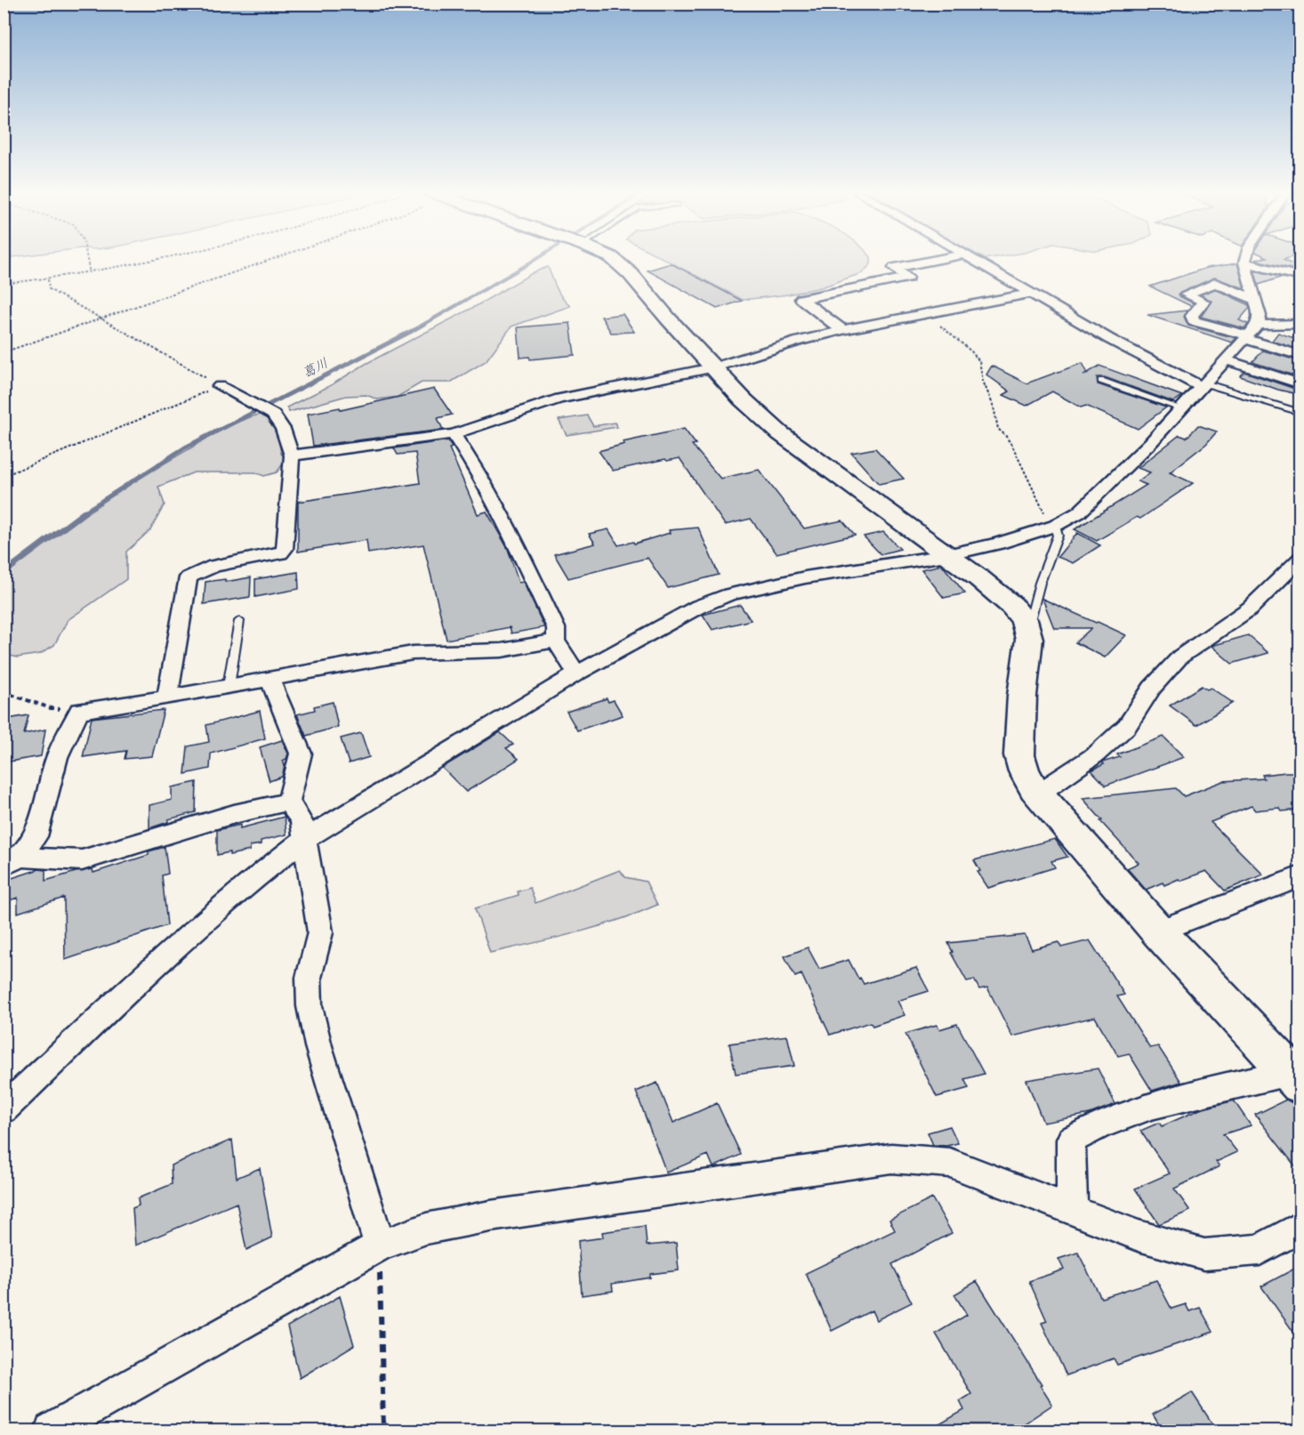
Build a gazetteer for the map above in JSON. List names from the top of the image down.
{
  "water": ["葛川"]
}
